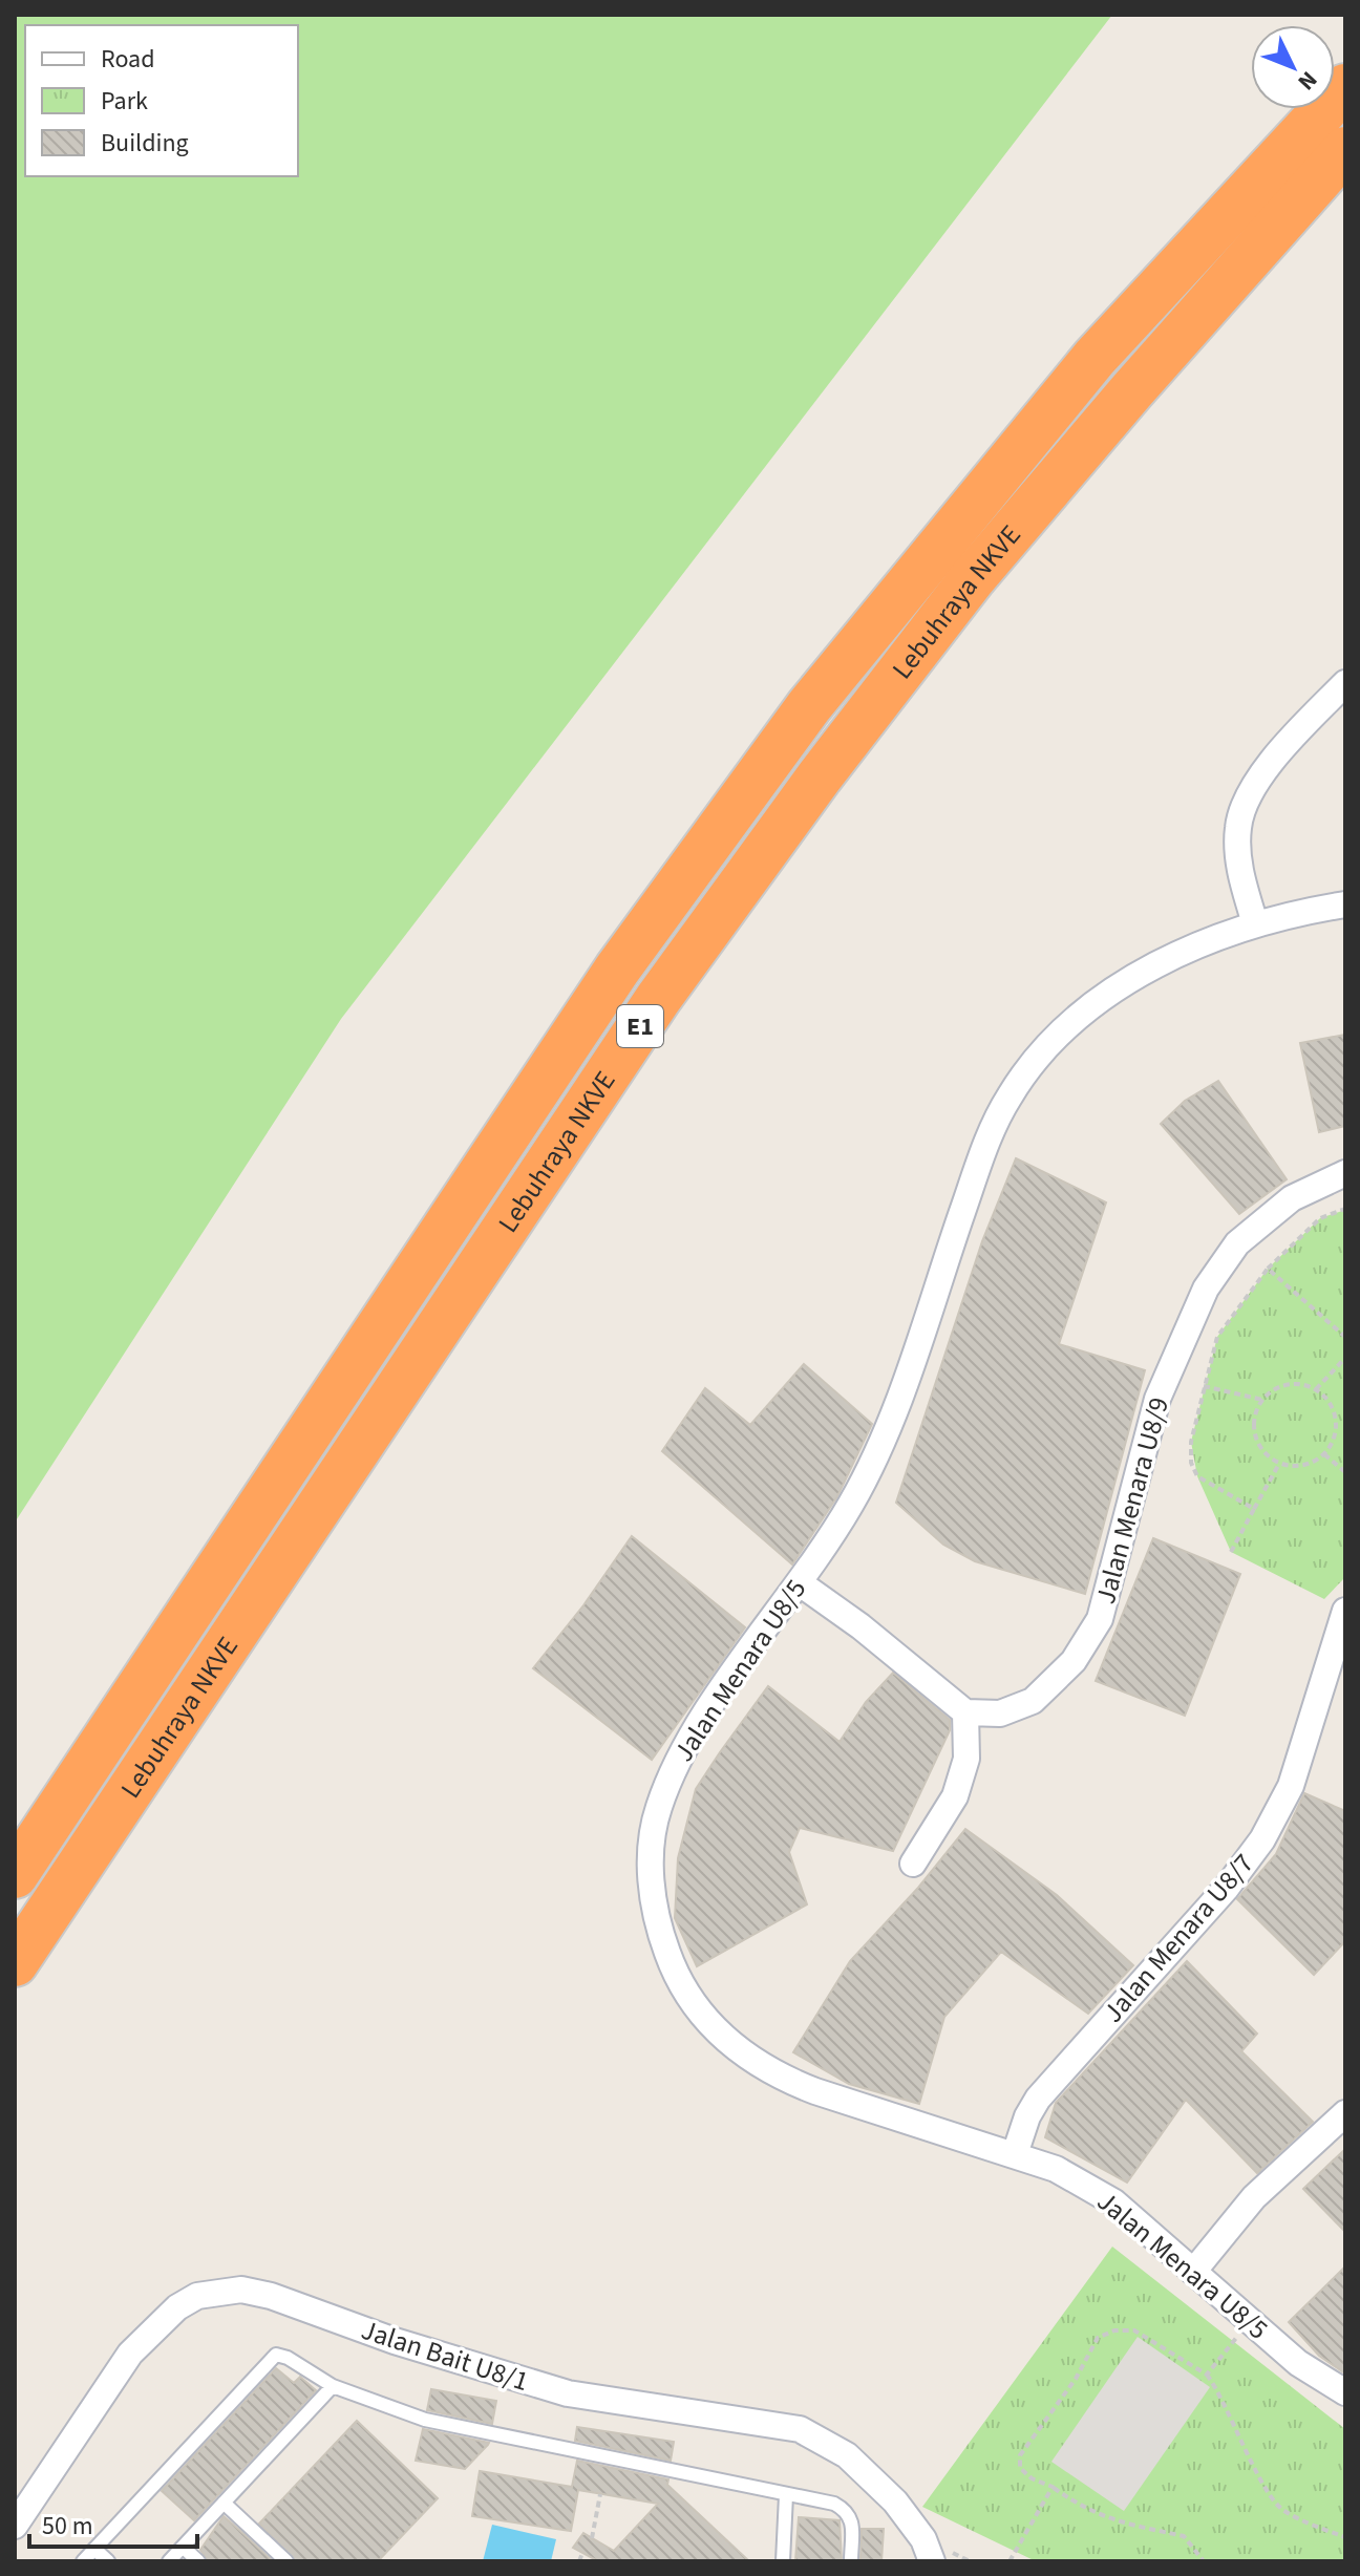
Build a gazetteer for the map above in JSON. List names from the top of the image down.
{
  "streets": {
    "highway": ["Lebuhraya NKVE", "E1"],
    "street": [
      "Jalan Menara U8/9",
      "Jalan Menara U8/5",
      "Jalan Menara U8/7",
      "Jalan Bait U8/1"
    ]
  },
  "crossings": [
    ["Jalan Menara U8/5", "Jalan Menara U8/7"]
  ],
  "legend": ["Road", "Park", "Building"],
  "scale_bar": "50 m",
  "north": "bottom right"
}
